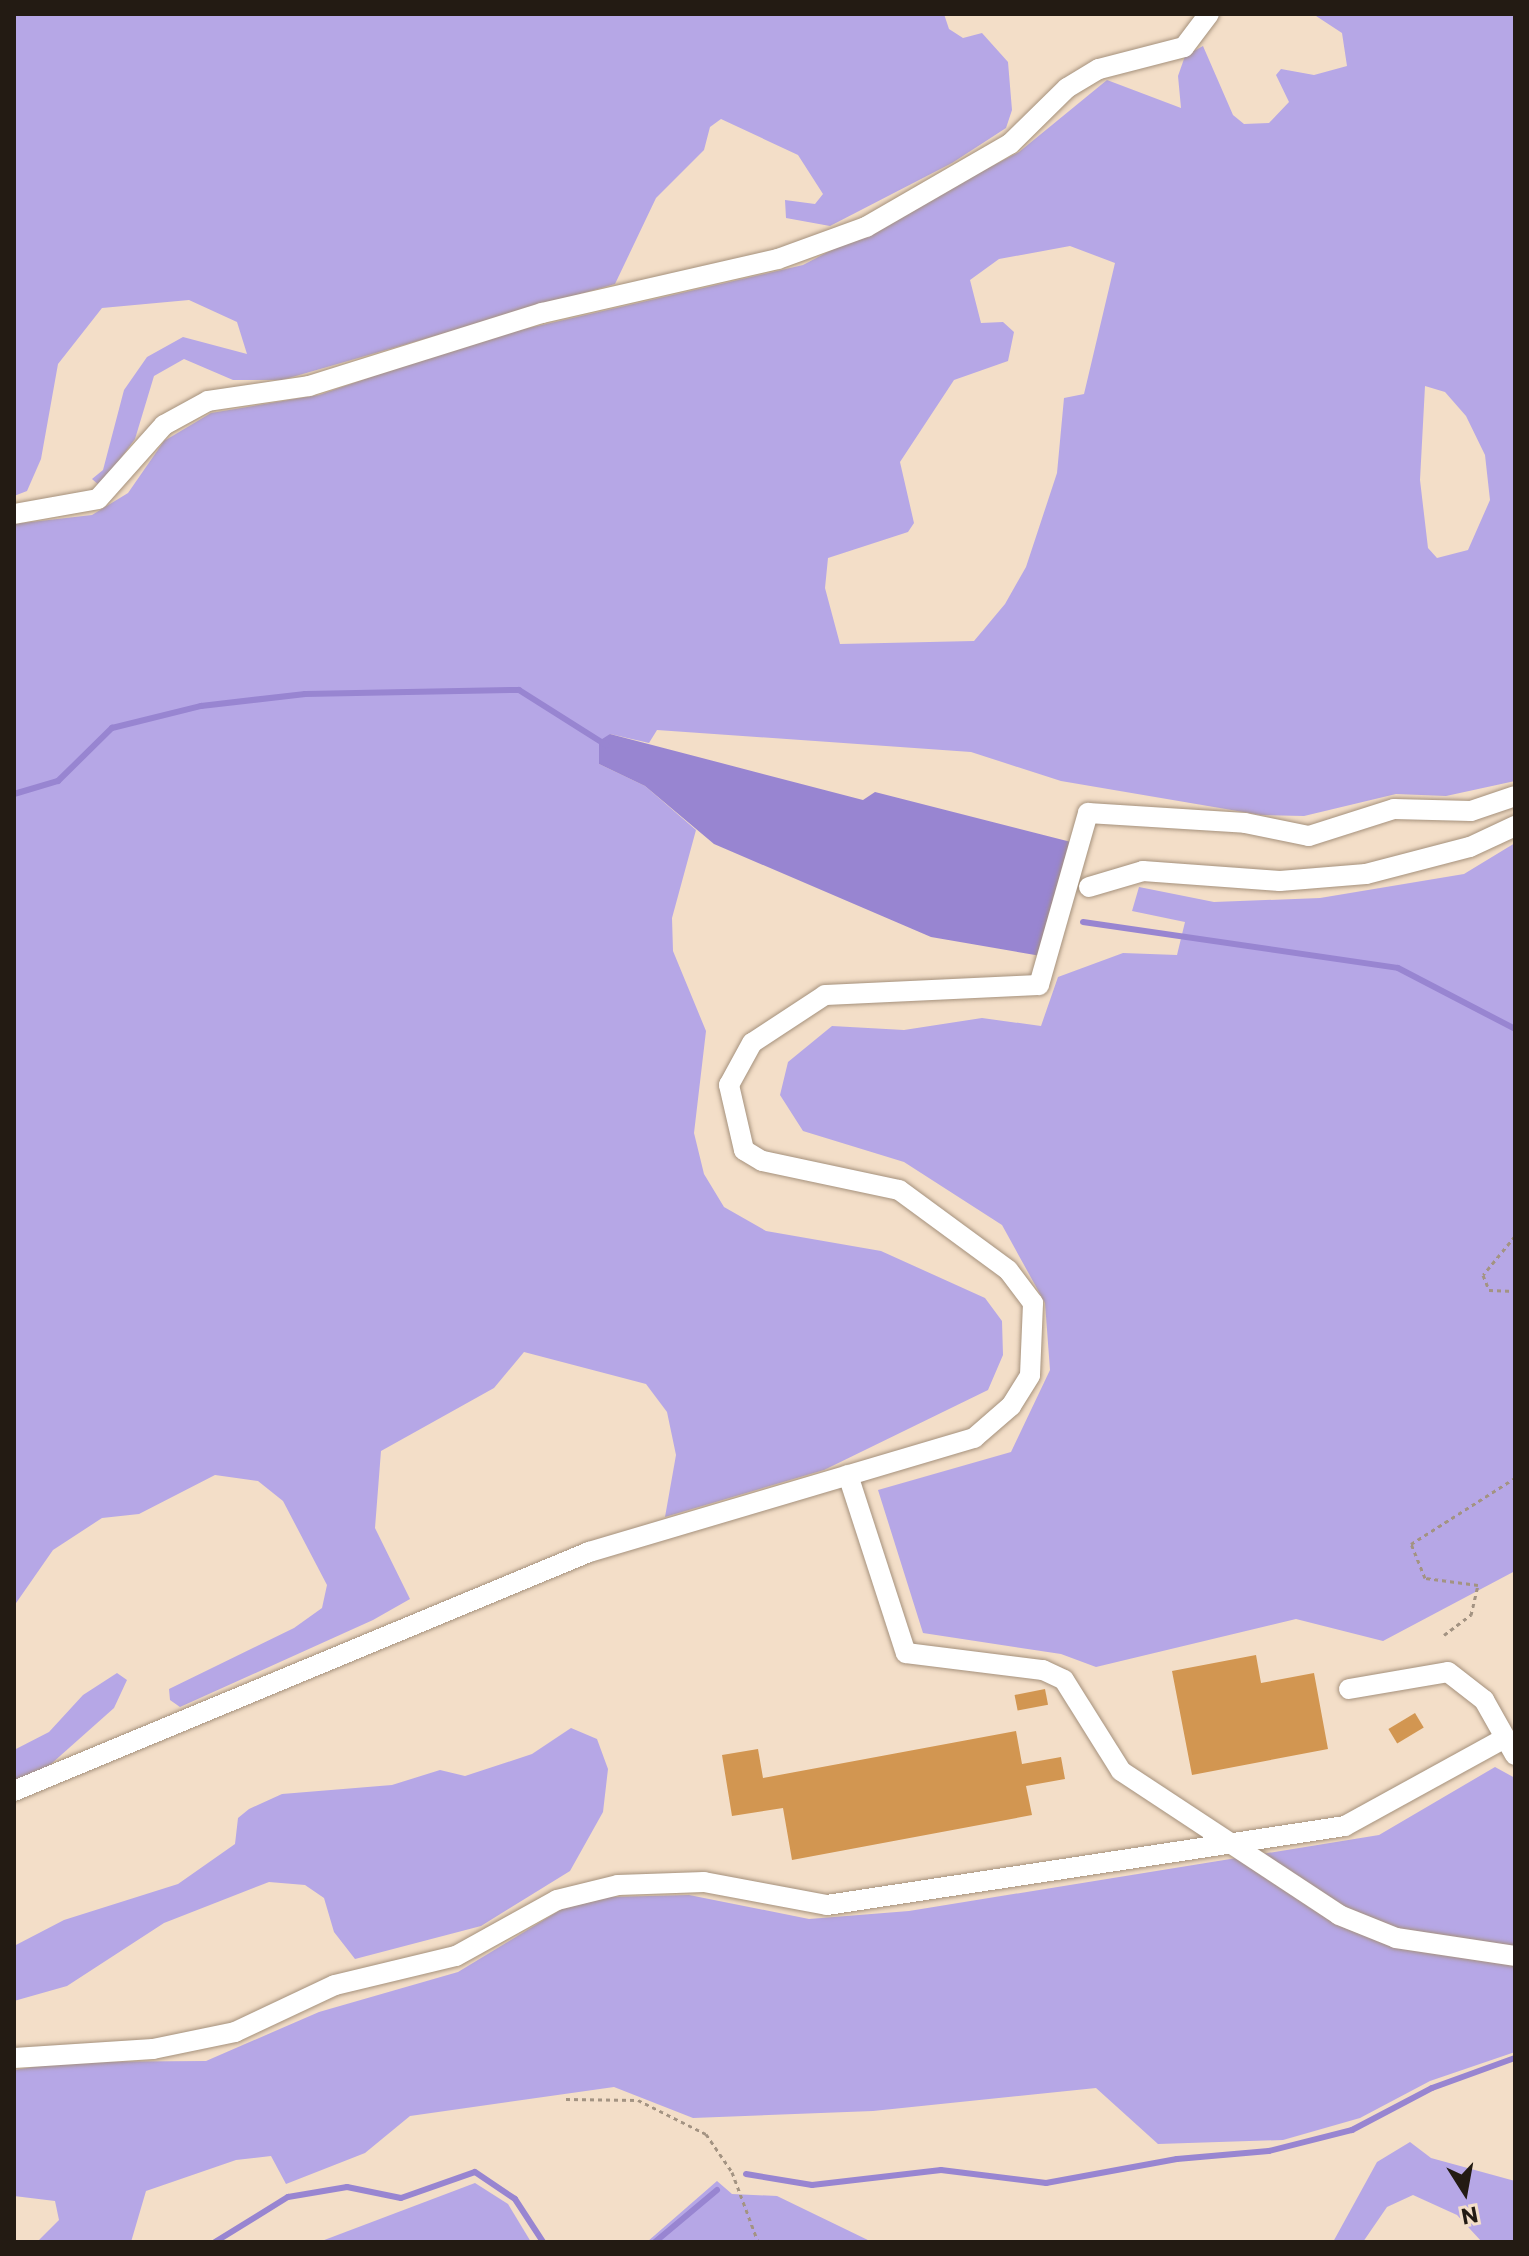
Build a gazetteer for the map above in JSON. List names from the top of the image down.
{
  "north": "bottom"
}
